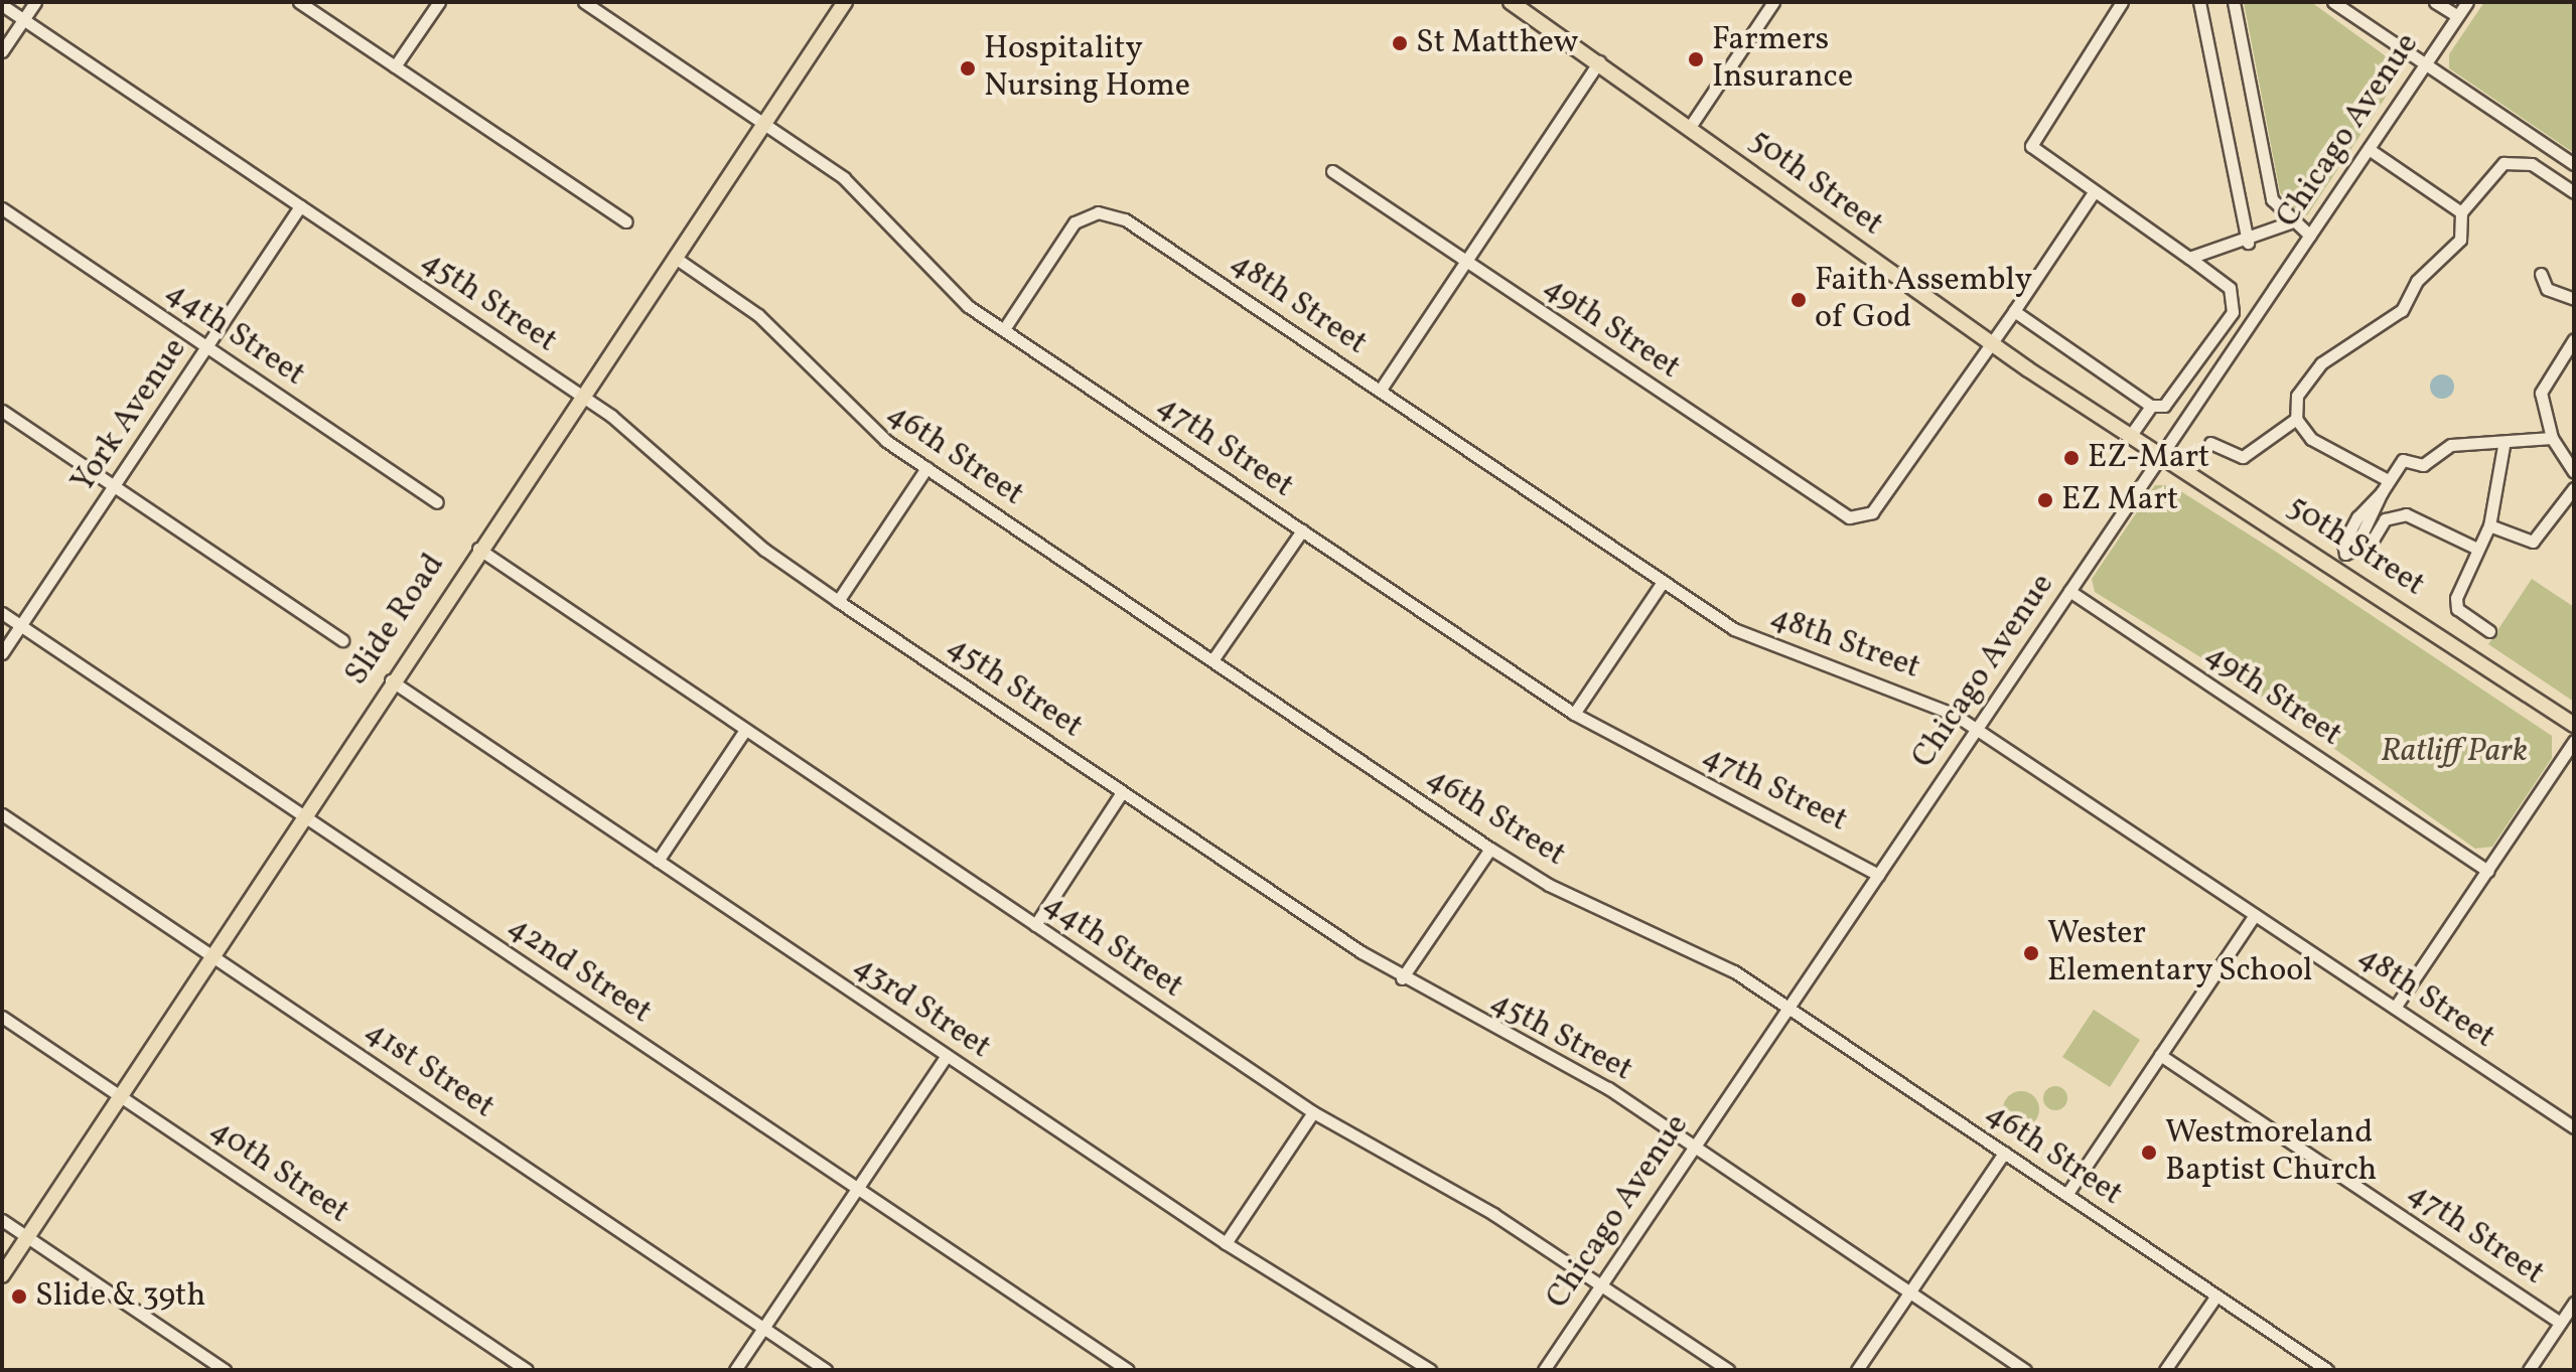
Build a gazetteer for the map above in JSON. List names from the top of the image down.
{
  "streets": {
    "main road": ["50th Street", "Slide Road"],
    "street": [
      "Chicago Avenue",
      "45th Street",
      "48th Street",
      "49th Street",
      "44th Street",
      "York Avenue",
      "47th Street",
      "46th Street",
      "42nd Street",
      "43rd Street",
      "41st Street",
      "40th Street"
    ]
  },
  "crossings": [
    ["Chicago Avenue", "50th Street"],
    ["Chicago Avenue", "45th Street"],
    ["Chicago Avenue", "48th Street"],
    ["Chicago Avenue", "49th Street"],
    ["Chicago Avenue", "44th Street"],
    ["Chicago Avenue", "47th Street"],
    ["Chicago Avenue", "46th Street"],
    ["50th Street", "49th Street"],
    ["45th Street", "York Avenue"],
    ["45th Street", "Slide Road"],
    ["48th Street", "47th Street"],
    ["44th Street", "York Avenue"],
    ["44th Street", "Slide Road"],
    ["York Avenue", "42nd Street"],
    ["47th Street", "Slide Road"],
    ["46th Street", "Slide Road"],
    ["Slide Road", "42nd Street"],
    ["Slide Road", "43rd Street"],
    ["Slide Road", "41st Street"],
    ["Slide Road", "40th Street"]
  ],
  "parks": ["Ratliff Park"],
  "places": [
    "St Matthew",
    "Farmers Insurance",
    "Hospitality Nursing Home",
    "Faith Assembly of God",
    "EZ-Mart",
    "EZ Mart",
    "Wester Elementary School",
    "Westmoreland Baptist Church",
    "Slide & 39th"
  ]
}
